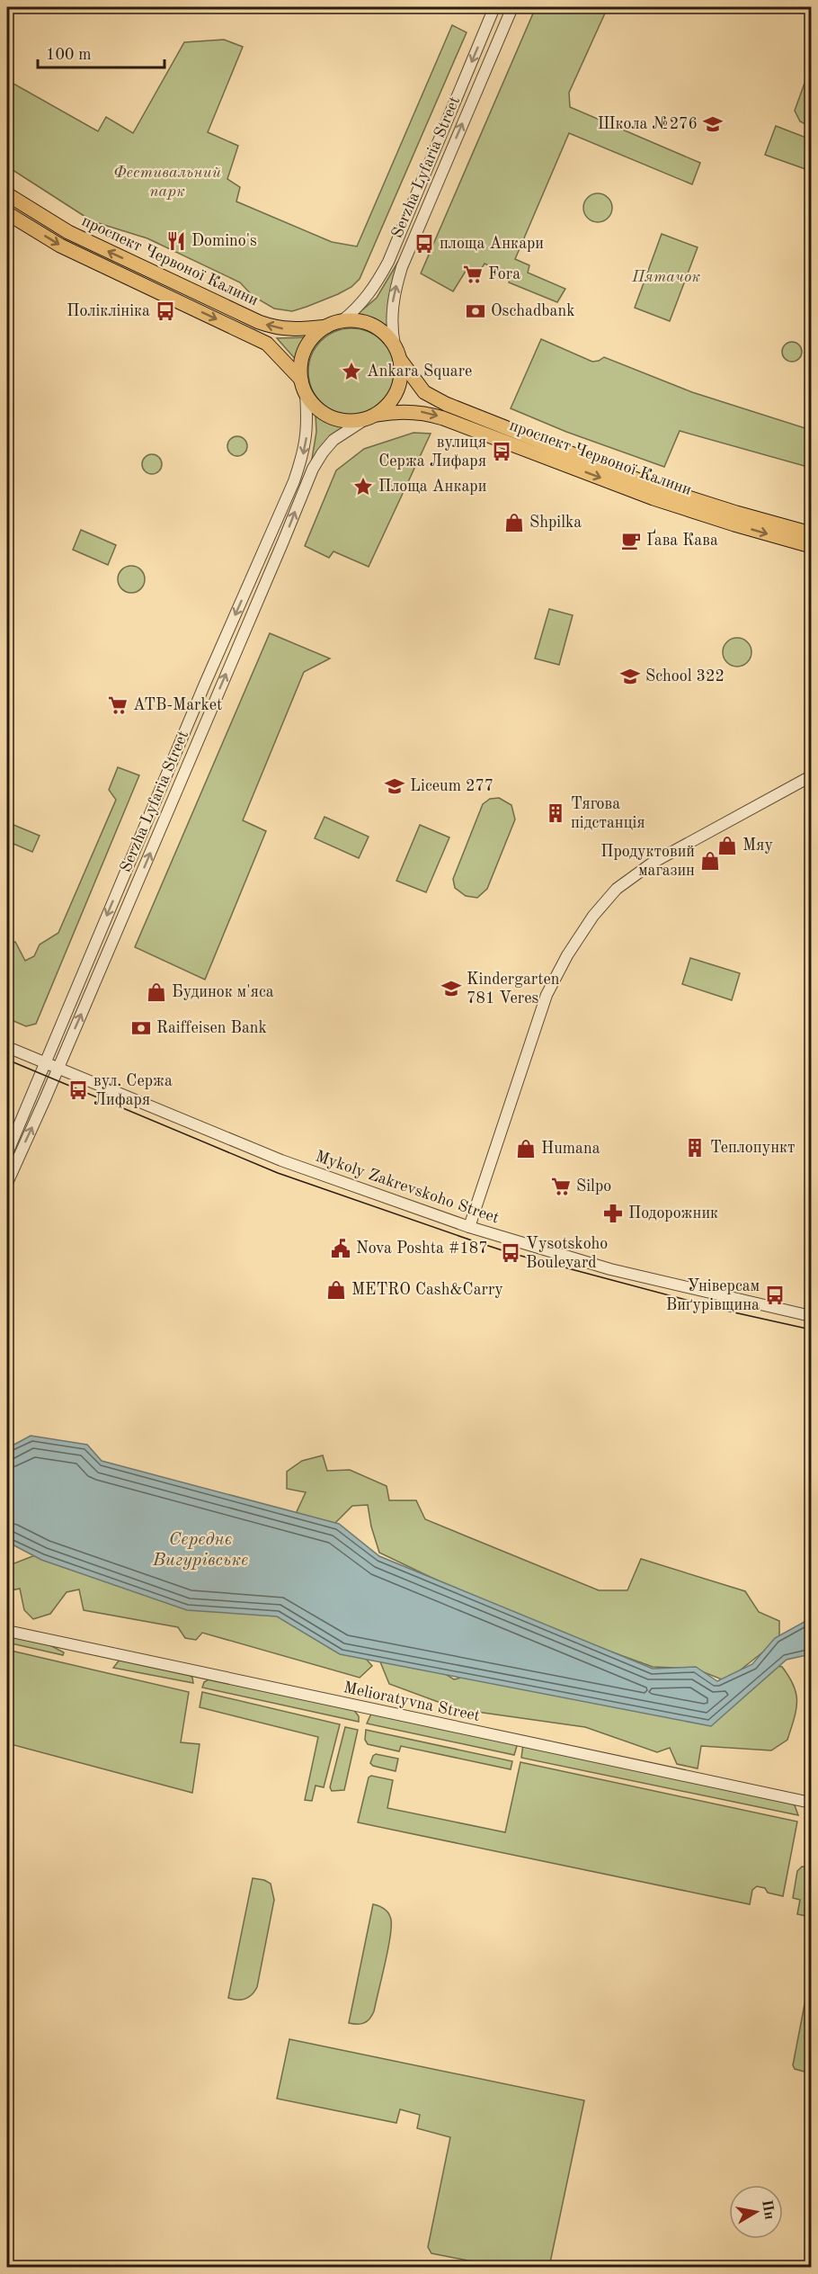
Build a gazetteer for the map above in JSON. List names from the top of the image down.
{
  "streets": {
    "main road": ["проспект Червоної Калини"],
    "street": ["Serzha Lyfaria Street", "Mykoly Zakrevskoho Street", "Melioratyvna Street"]
  },
  "crossings": [
    ["Serzha Lyfaria Street", "проспект Червоної Калини"],
    ["Serzha Lyfaria Street", "Mykoly Zakrevskoho Street"]
  ],
  "water": ["Середнє Вигурівське"],
  "parks": ["Фестивальний парк", "Пятачок"],
  "places": {
    "school or university": [
      "Школа №276",
      "School 322",
      "Liceum 277",
      "Kindergarten 781 Veres"
    ],
    "restaurant": ["Domino's"],
    "bus stop": [
      "площа Анкари",
      "Поліклініка",
      "вулиця Сержа Лифаря",
      "вул. Сержа Лифаря",
      "Vysotskoho Boulevard",
      "Універсам Виґурівщина"
    ],
    "supermarket": ["Fora", "ATB-Market", "Silpo"],
    "bank": ["Oschadbank", "Raiffeisen Bank"],
    "place": ["Ankara Square", "Площа Анкари"],
    "shop": [
      "Shpilka",
      "Мяу",
      "Продуктовий магазин",
      "Будинок м'яса",
      "Humana",
      "METRO Cash&Carry"
    ],
    "cafe": ["Ґава Кава"],
    "building": ["Тягова пiдстанцiя", "Теплопункт"],
    "pharmacy": ["Подорожник"],
    "public building": ["Nova Poshta #187"]
  },
  "scale_bar": "100 m",
  "north": "right"
}
